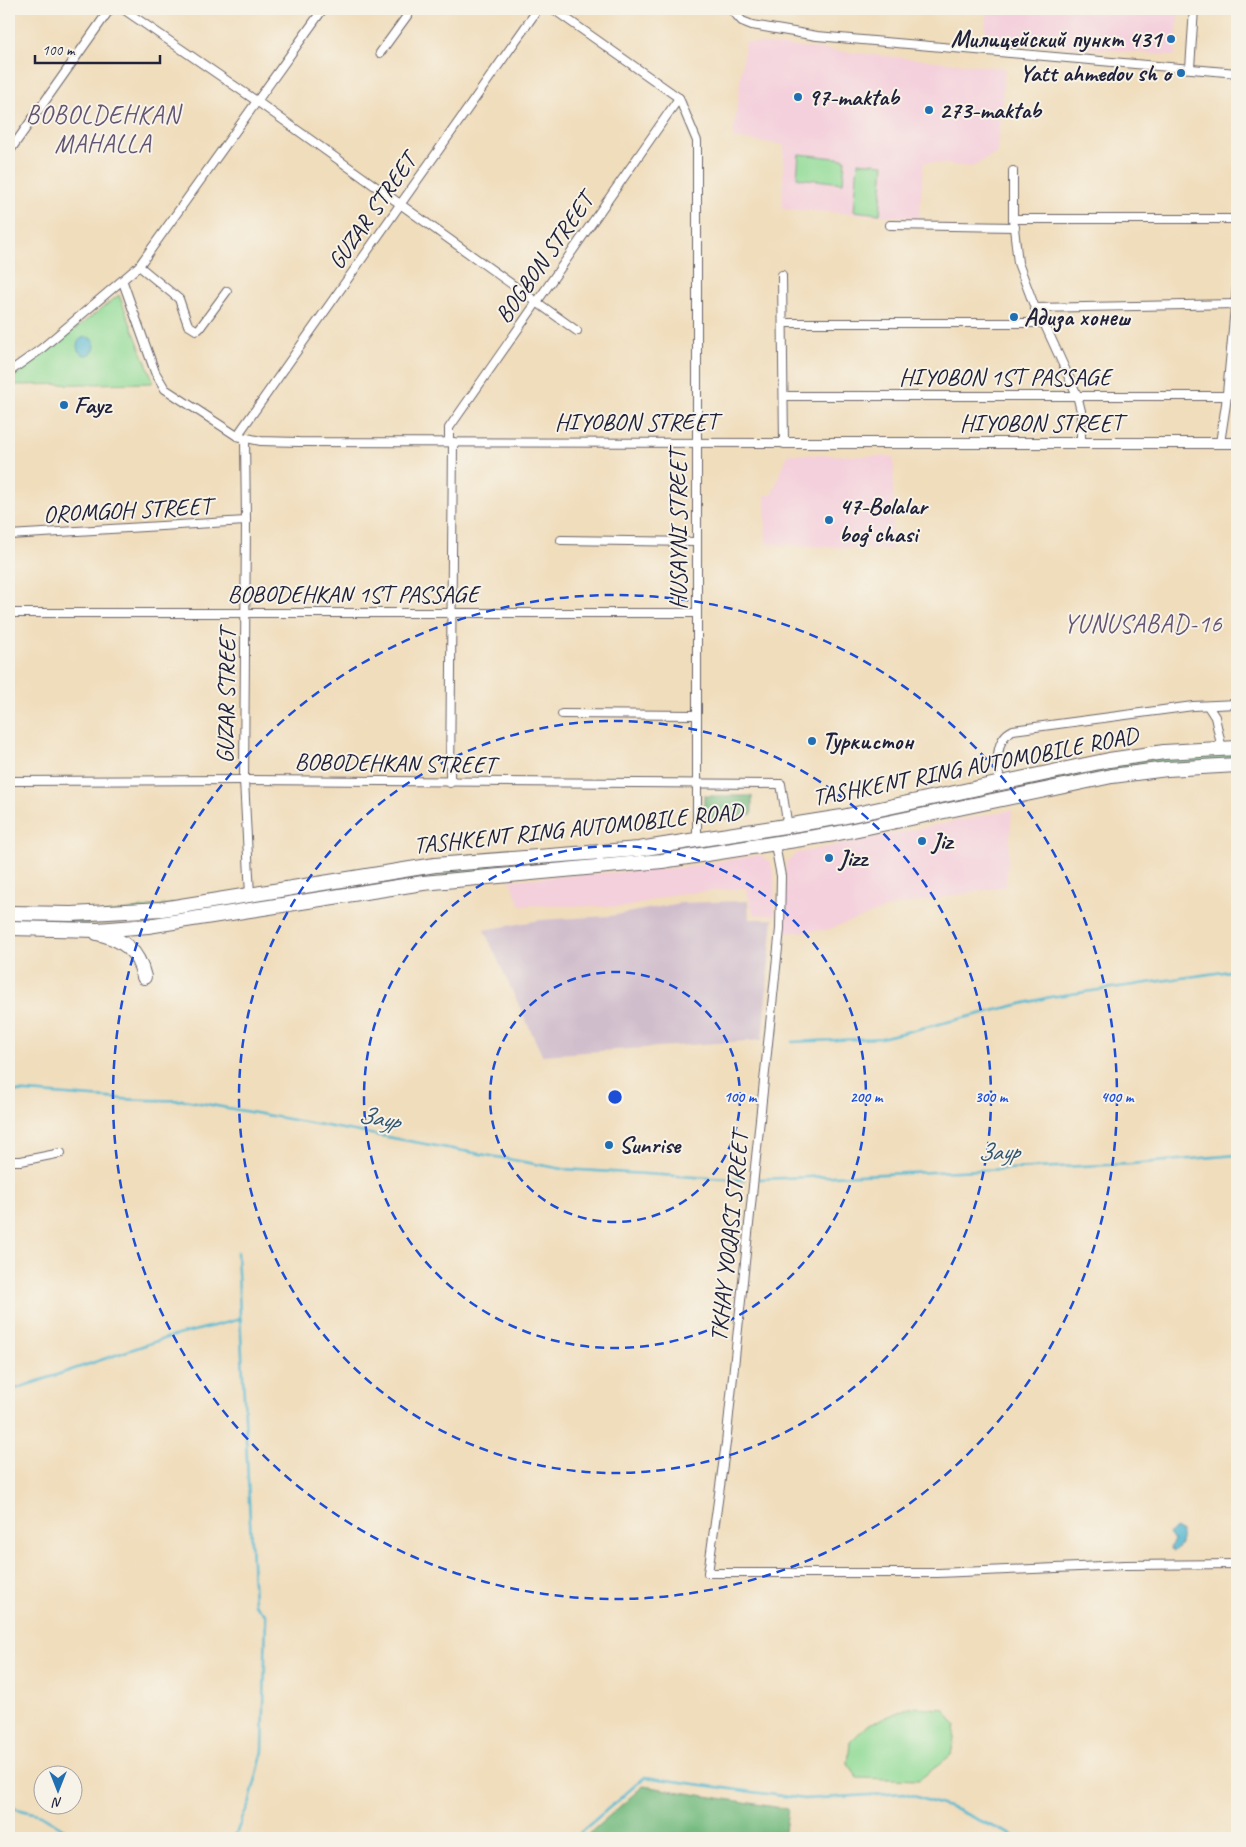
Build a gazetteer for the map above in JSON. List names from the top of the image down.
{
  "streets": {
    "highway": ["TASHKENT RING AUTOMOBILE ROAD"],
    "street": [
      "GUZAR STREET",
      "BOGBON STREET",
      "HIYOBON 1ST PASSAGE",
      "HIYOBON STREET",
      "OROMGOH STREET",
      "HUSAYNI STREET",
      "BOBODEHKAN 1ST PASSAGE",
      "BOBODEHKAN STREET",
      "TKHAY YOQASI STREET"
    ]
  },
  "crossings": [
    ["GUZAR STREET", "HIYOBON STREET"],
    ["GUZAR STREET", "OROMGOH STREET"],
    ["GUZAR STREET", "BOBODEHKAN 1ST PASSAGE"],
    ["GUZAR STREET", "BOBODEHKAN STREET"],
    ["GUZAR STREET", "TASHKENT RING AUTOMOBILE ROAD"],
    ["BOGBON STREET", "HIYOBON STREET"],
    ["BOGBON STREET", "HUSAYNI STREET"],
    ["BOGBON STREET", "BOBODEHKAN 1ST PASSAGE"],
    ["BOGBON STREET", "BOBODEHKAN STREET"],
    ["HIYOBON STREET", "HUSAYNI STREET"],
    ["HUSAYNI STREET", "BOBODEHKAN 1ST PASSAGE"],
    ["HUSAYNI STREET", "BOBODEHKAN STREET"],
    ["HUSAYNI STREET", "TASHKENT RING AUTOMOBILE ROAD"],
    ["BOBODEHKAN STREET", "TASHKENT RING AUTOMOBILE ROAD"],
    ["TASHKENT RING AUTOMOBILE ROAD", "TKHAY YOQASI STREET"]
  ],
  "districts": ["BOBOLDEHKAN MAHALLA", "YUNUSABAD-16"],
  "water": ["Заур"],
  "places": [
    "Милицейский пункт 431",
    "Yatt ahmedov sh o",
    "97-maktab",
    "273-maktab",
    "Адиза хонеш",
    "Fayz",
    "47-Bolalar bogʻchasi",
    "Туркистон",
    "Jiz",
    "Jizz",
    "Sunrise"
  ],
  "scale_bar": "100 m",
  "north": "bottom",
  "rings": [
    "100 m",
    "200 m",
    "300 m",
    "400 m"
  ]
}
